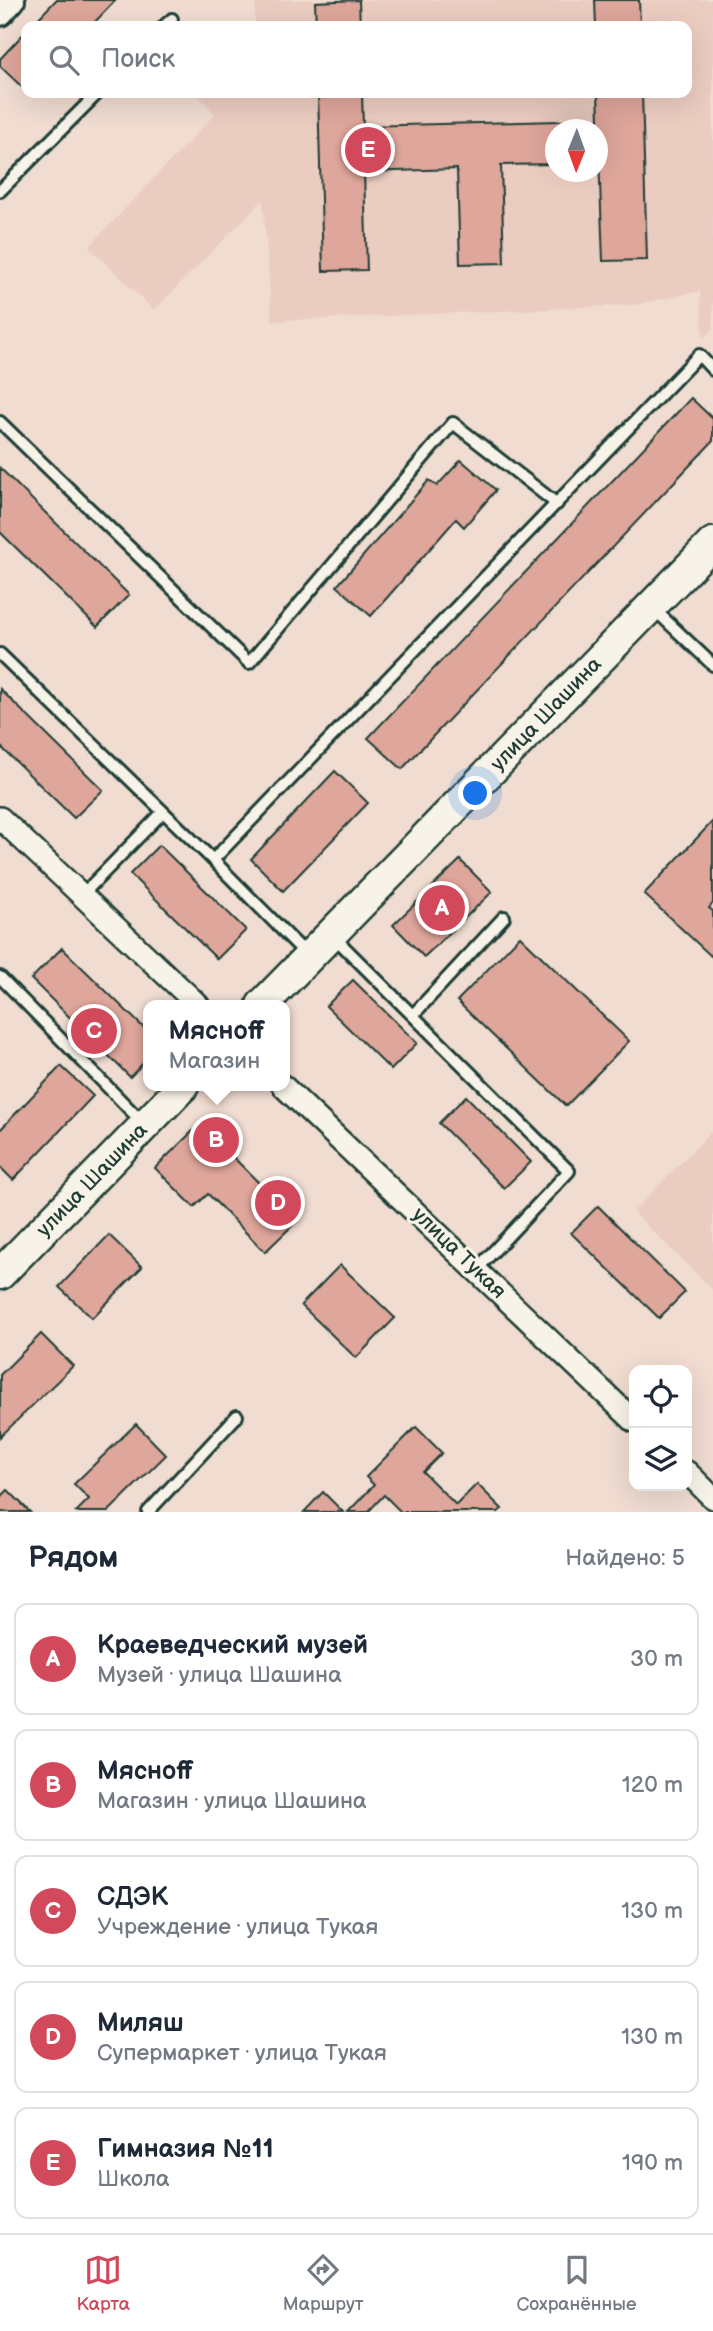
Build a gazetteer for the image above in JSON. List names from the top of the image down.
{
  "streets": {
    "main road": ["улица Шашина"],
    "street": ["улица Тукая"]
  },
  "north": "bottom",
  "page": {
    "search": "Поиск",
    "pins": [
      "E",
      "A",
      "C",
      "B",
      "D"
    ],
    "popup": ["Мясноff", "Магазин"],
    "heading": ["Рядом", "Найдено: 5"],
    "list": [
      {
        "mark": "A",
        "name": "Краеведческий музей",
        "note": "Музей · улица Шашина",
        "value": "30 m"
      },
      {
        "mark": "B",
        "name": "Мясноff",
        "note": "Магазин · улица Шашина",
        "value": "120 m"
      },
      {
        "mark": "C",
        "name": "СДЭК",
        "note": "Учреждение · улица Тукая",
        "value": "130 m"
      },
      {
        "mark": "D",
        "name": "Миляш",
        "note": "Супермаркет · улица Тукая",
        "value": "130 m"
      },
      {
        "mark": "E",
        "name": "Гимназия №11",
        "note": "Школа",
        "value": "190 m"
      }
    ],
    "nav": ["Карта", "Маршрут", "Сохранённые"]
  }
}
